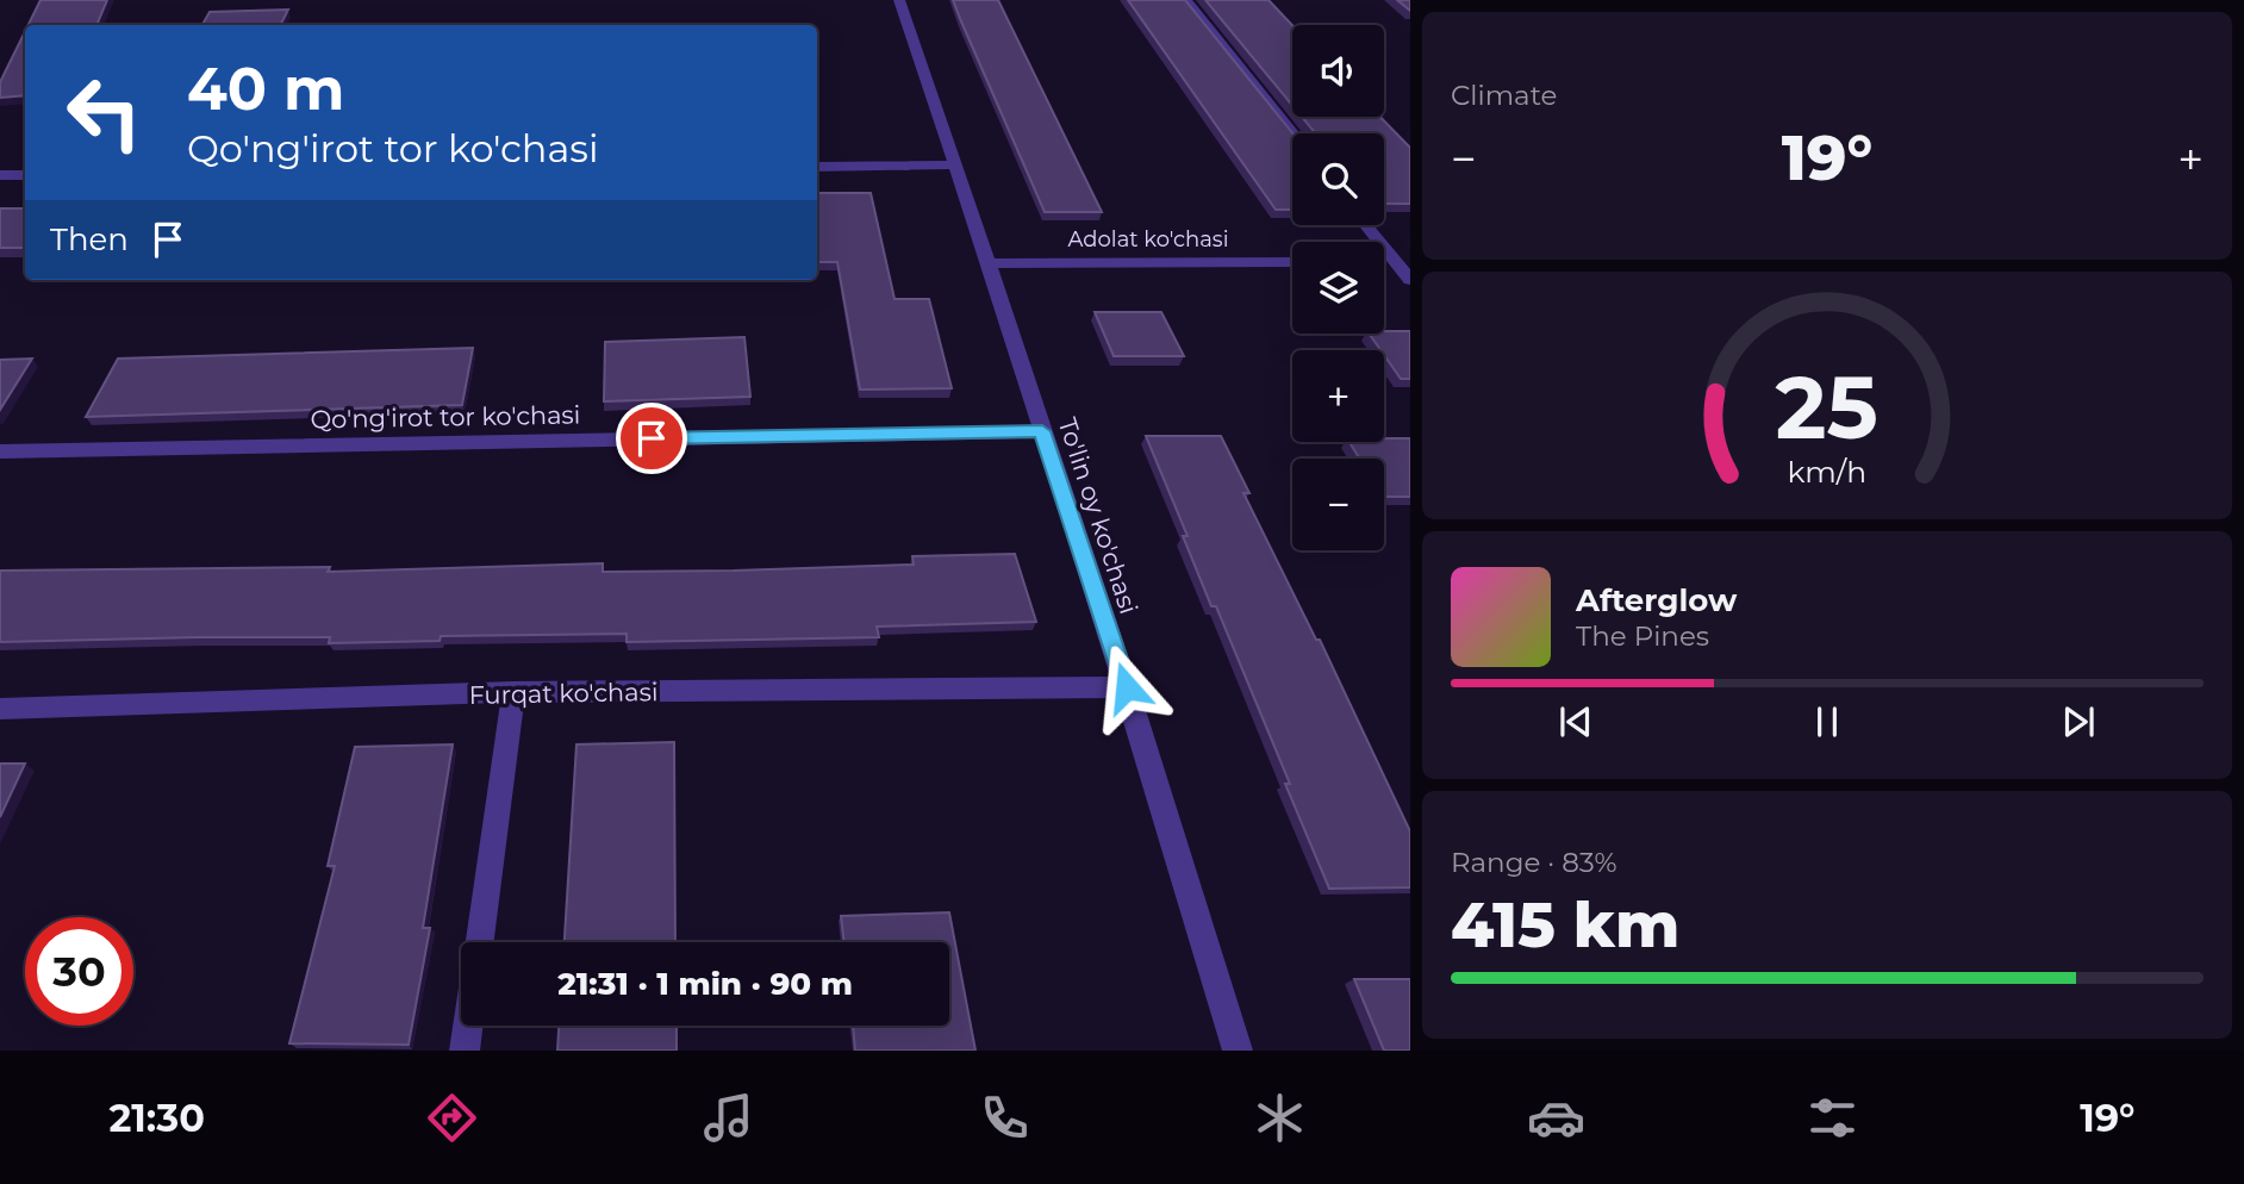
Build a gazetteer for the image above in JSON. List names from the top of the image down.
{
  "streets": {
    "street": [
      "Adolat ko'chasi",
      "Qo'ng'irot tor ko'chasi",
      "To'lin oy ko'chasi",
      "Furqat ko'chasi"
    ]
  },
  "crossings": [
    ["Adolat ko'chasi", "To'lin oy ko'chasi"],
    ["Qo'ng'irot tor ko'chasi", "To'lin oy ko'chasi"],
    ["To'lin oy ko'chasi", "Furqat ko'chasi"]
  ],
  "page": {
    "tile": [
      "Climate",
      ["Range · 83%", "415 km"]
    ],
    "map_buttons": ["+", "−"],
    "turn": ["40 m", "Qo'ng'irot tor ko'chasi"],
    "heat": ["−", "19°", "+"],
    "then": "Then",
    "song": ["Afterglow", "The Pines"],
    "limit": "30",
    "trip": "21:31 · 1 min · 90 m",
    "tabs": ["21:30", "19°"],
    "gauge": ["25", "km/h"]
  }
}
